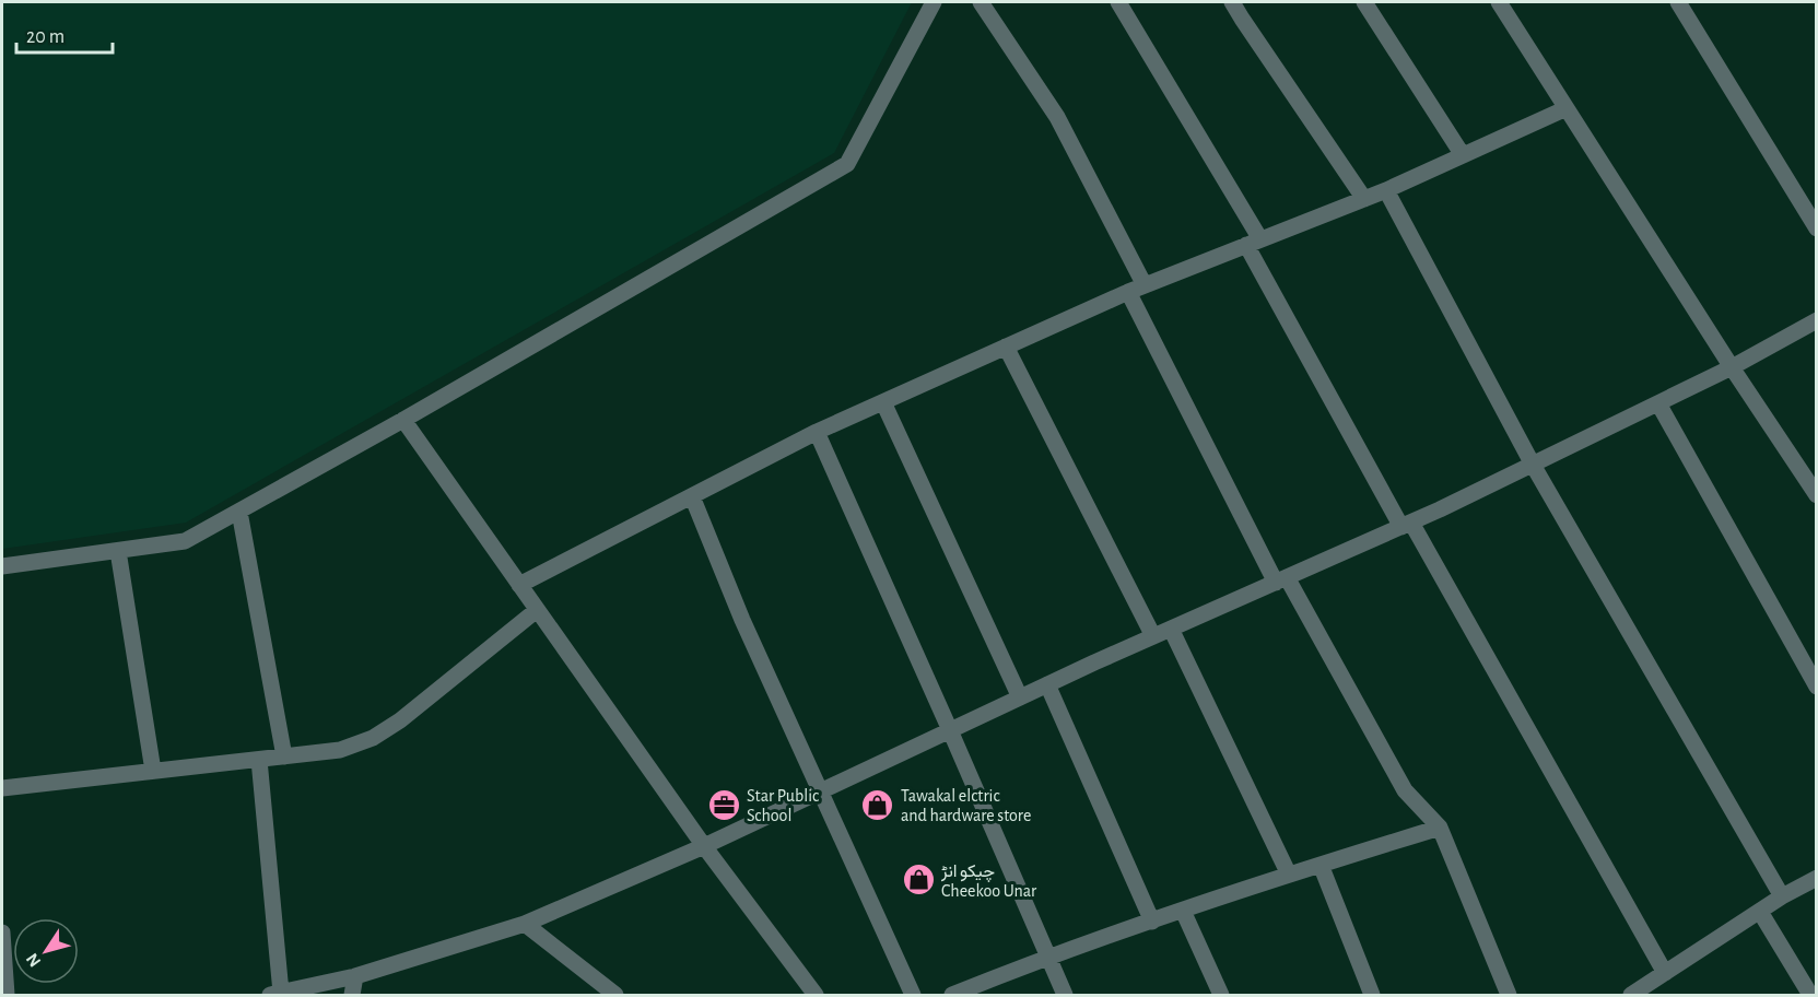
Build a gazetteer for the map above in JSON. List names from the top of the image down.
{
  "places": {
    "office": ["Star Public School"],
    "shop": ["Tawakal elctric and hardware store", "چیکو انڑ Cheekoo Unar"]
  },
  "scale_bar": "20 m",
  "north": "bottom left"
}
